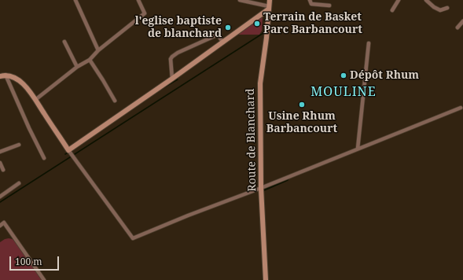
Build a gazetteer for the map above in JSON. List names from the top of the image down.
{
  "streets": {
    "street": ["Route de Blanchard"]
  },
  "districts": ["MOULINE"],
  "places": [
    "Terrain de Basket Parc Barbancourt",
    "l'eglise baptiste de blanchard",
    "Dépôt Rhum",
    "Usine Rhum Barbancourt"
  ],
  "scale_bar": "100 m"
}
